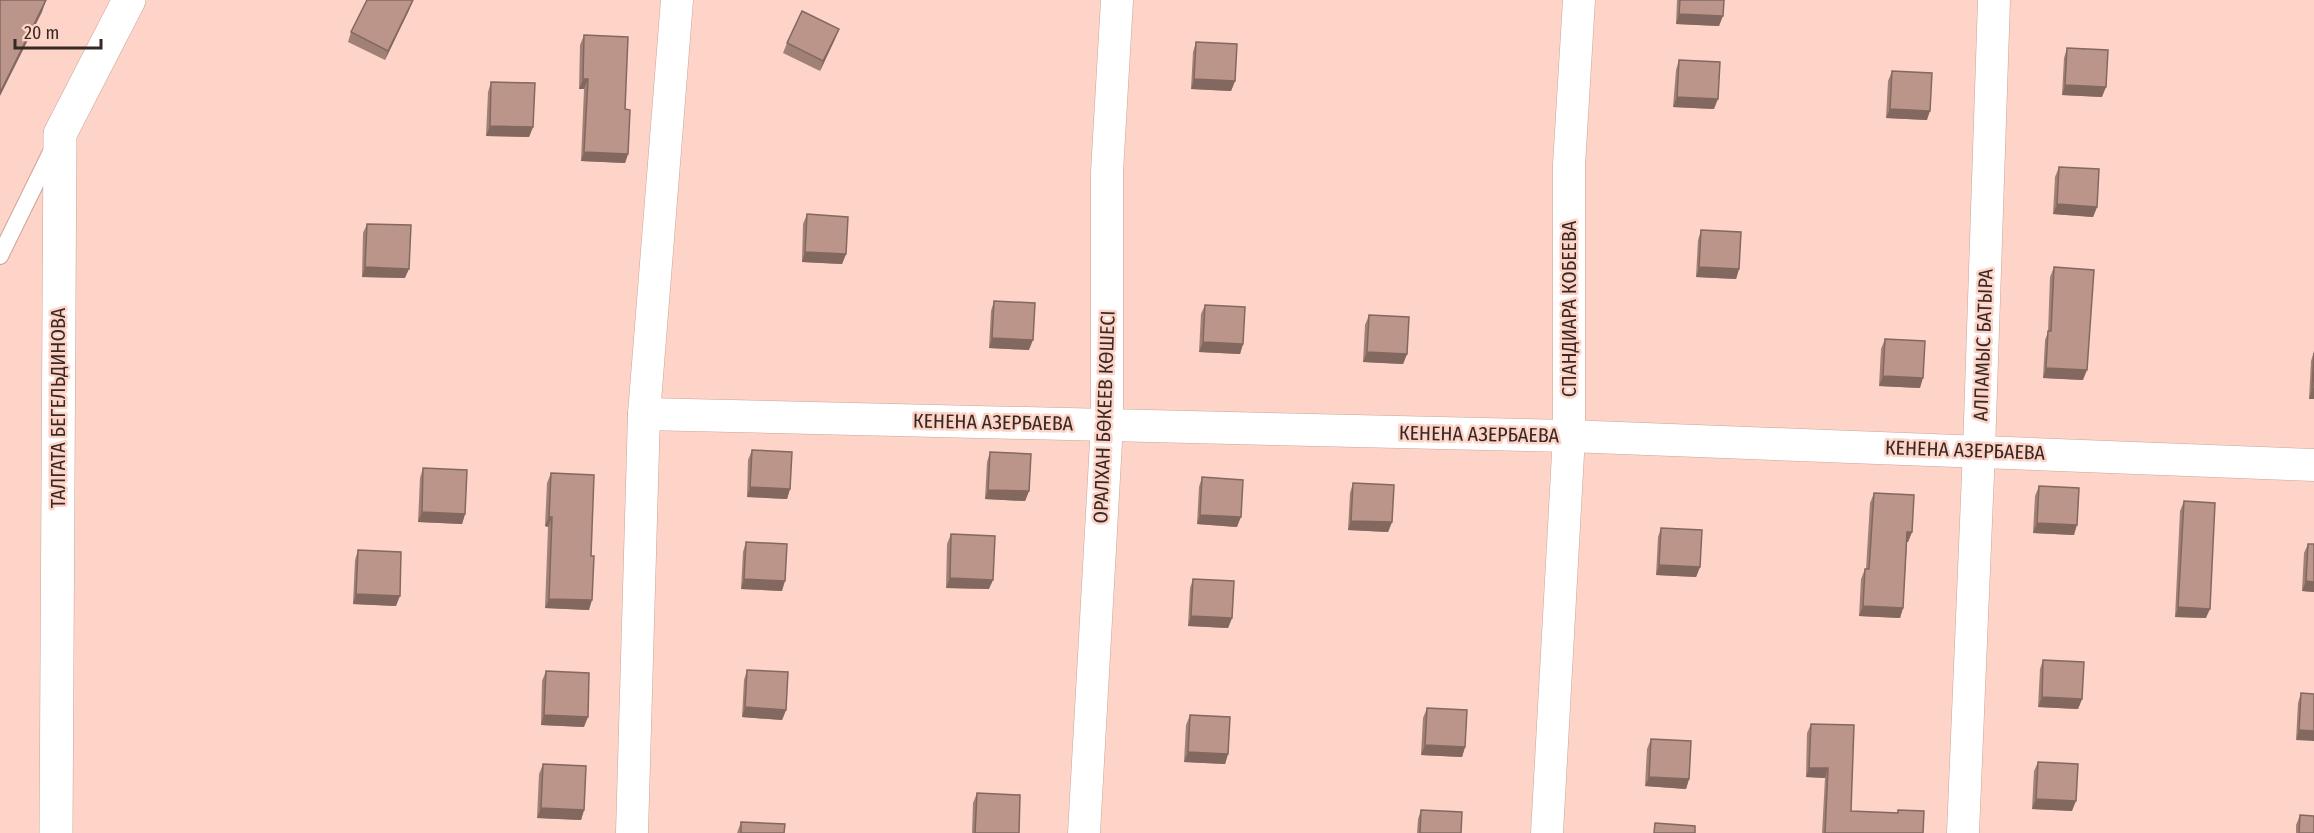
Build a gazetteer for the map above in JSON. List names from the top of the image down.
{
  "streets": {
    "street": [
      "СПАНДИАРА КОБЕЕВА",
      "АЛПАМЫС БАТЫРА",
      "ТАЛГАТА БЕГЕЛЬДИНОВА",
      "ОРАЛХАН БӨКЕЕВ КӨШЕСІ",
      "КЕНЕНА АЗЕРБАЕВА"
    ]
  },
  "crossings": [
    ["СПАНДИАРА КОБЕЕВА", "КЕНЕНА АЗЕРБАЕВА"],
    ["АЛПАМЫС БАТЫРА", "КЕНЕНА АЗЕРБАЕВА"],
    ["ОРАЛХАН БӨКЕЕВ КӨШЕСІ", "КЕНЕНА АЗЕРБАЕВА"]
  ],
  "scale_bar": "20 m"
}
